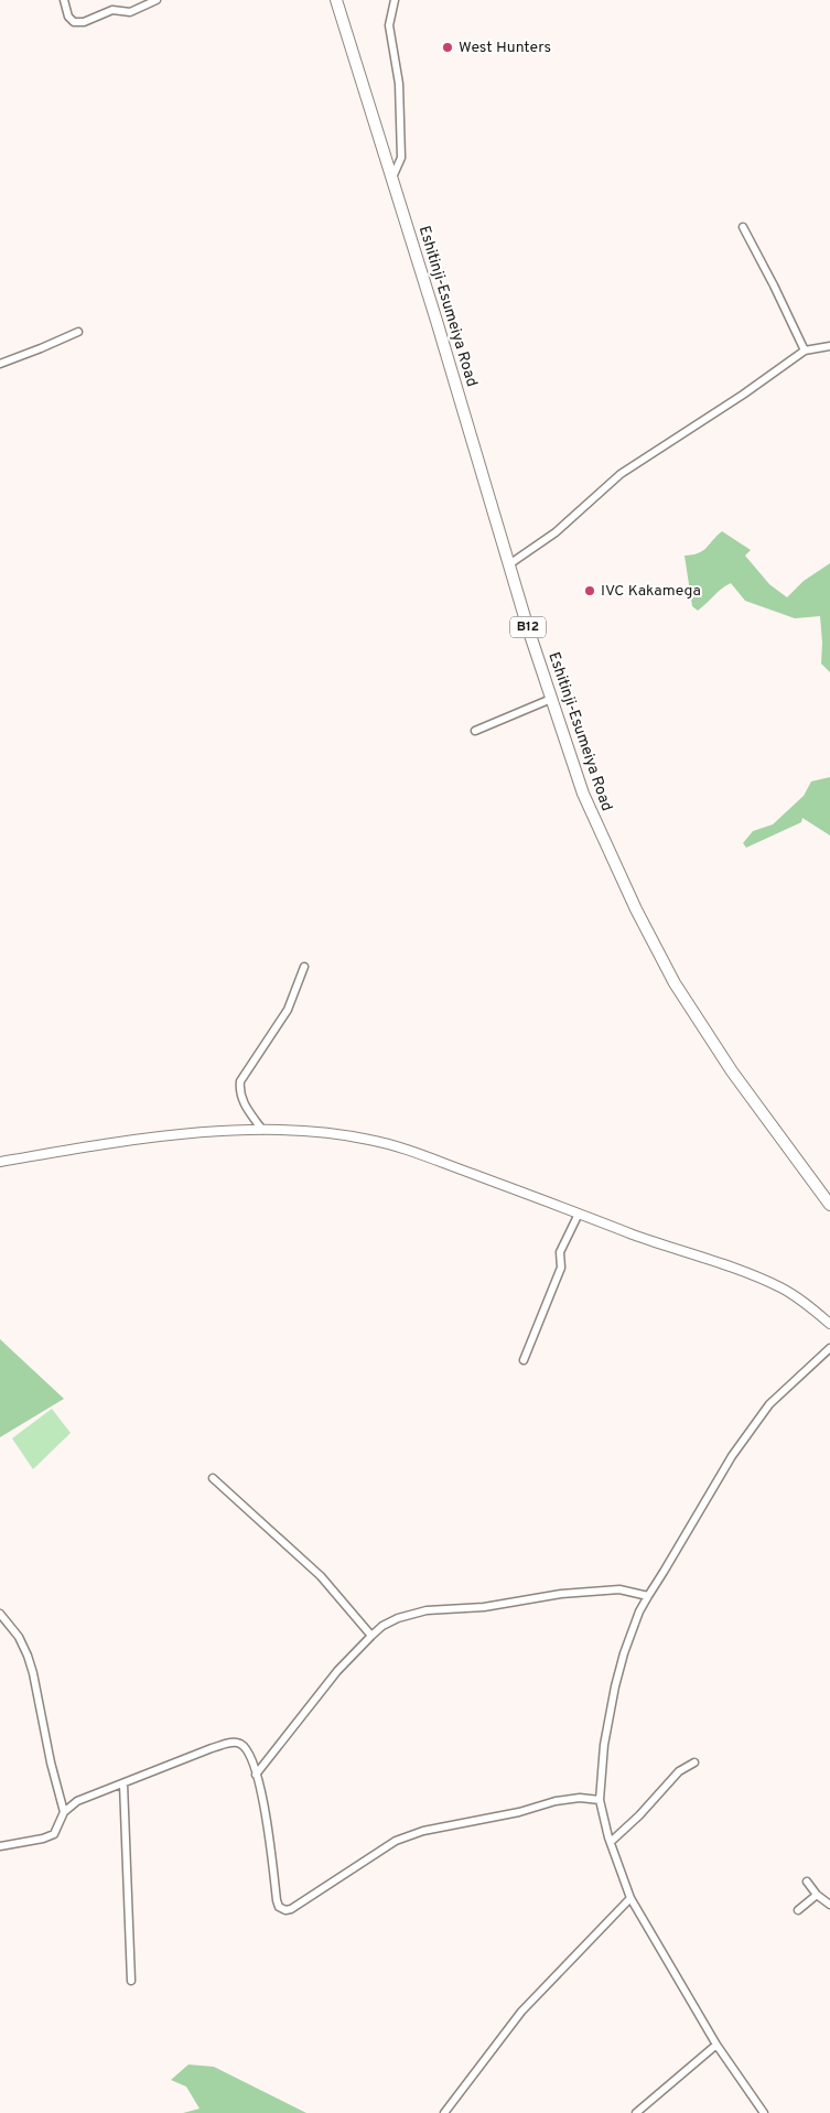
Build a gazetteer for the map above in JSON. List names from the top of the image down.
{
  "streets": {
    "highway": ["Eshitinji-Esumeiya Road", "B12"]
  },
  "places": ["West Hunters", "IVC Kakamega"]
}
